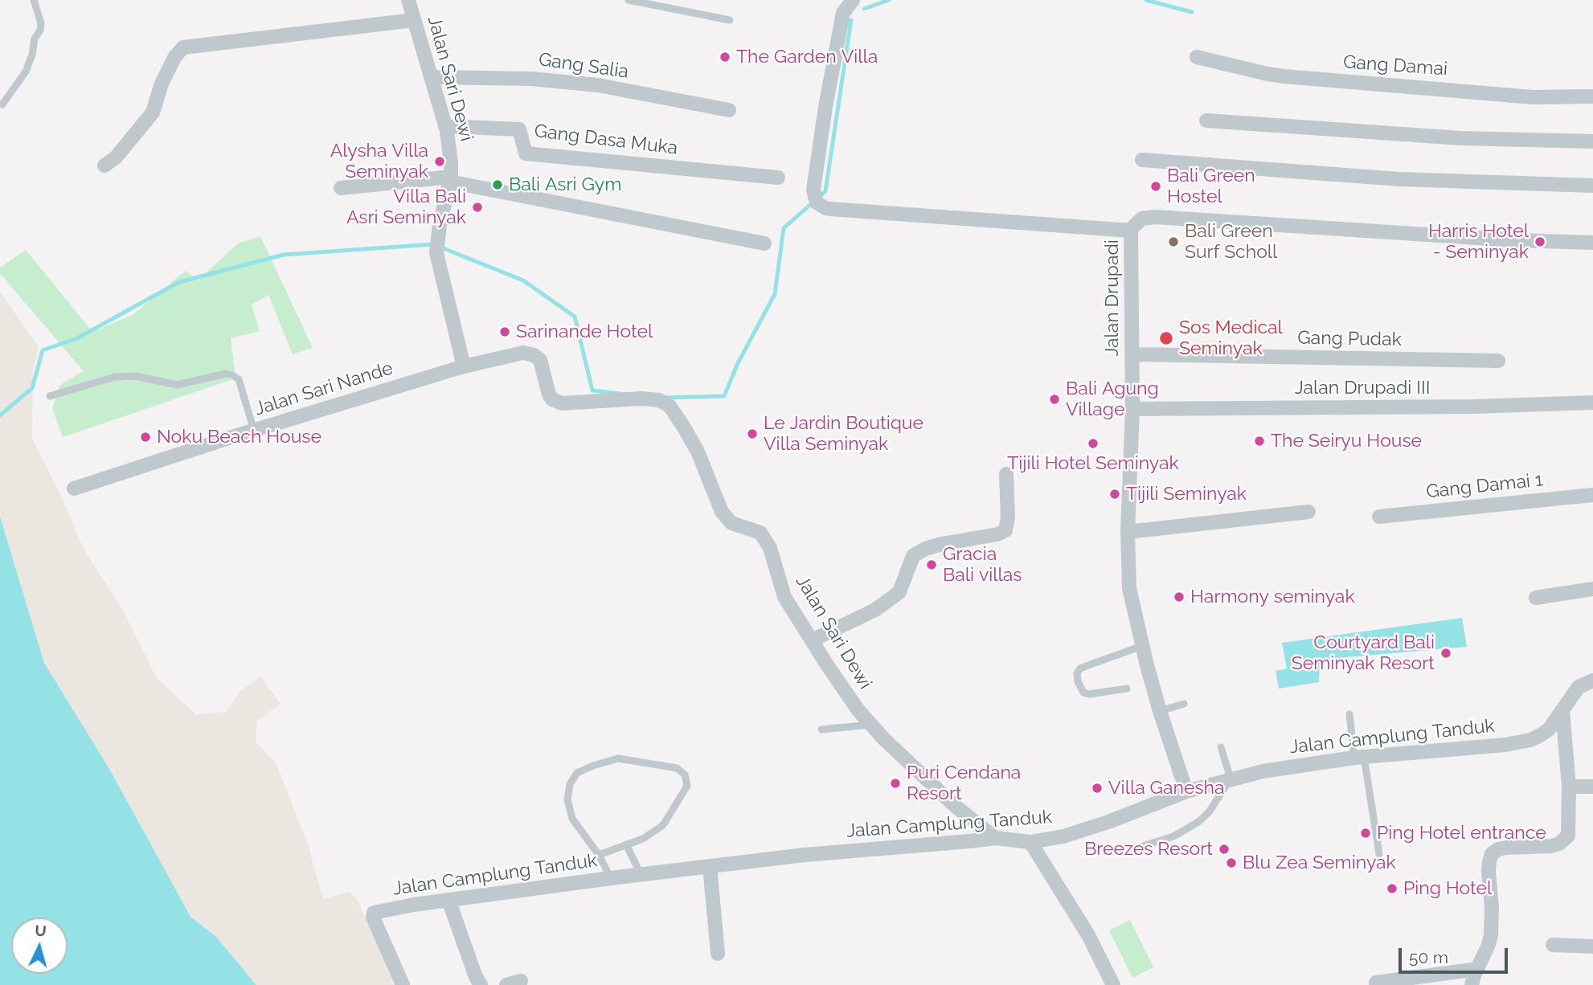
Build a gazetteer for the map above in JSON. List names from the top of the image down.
{
  "streets": {
    "street": [
      "Gang Salia",
      "Gang Damai",
      "Jalan Sari Dewi",
      "Gang Dasa Muka",
      "Jalan Drupadi",
      "Gang Pudak",
      "Jalan Drupadi III",
      "Jalan Sari Nande",
      "Gang Damai 1",
      "Jalan Camplung Tanduk"
    ]
  },
  "crossings": [
    ["Gang Salia", "Jalan Sari Dewi"],
    ["Jalan Sari Dewi", "Gang Dasa Muka"],
    ["Jalan Sari Dewi", "Jalan Sari Nande"],
    ["Jalan Sari Dewi", "Jalan Camplung Tanduk"],
    ["Jalan Drupadi", "Gang Pudak"],
    ["Jalan Drupadi", "Jalan Drupadi III"],
    ["Jalan Drupadi", "Jalan Camplung Tanduk"]
  ],
  "places": [
    "The Garden Villa",
    "Alysha Villa Seminyak",
    "Bali Asri Gym",
    "Bali Green Hostel",
    "Villa Bali Asri Seminyak",
    "Bali Green Surf Scholl",
    "Harris Hotel - Seminyak",
    "Sarinande Hotel",
    "Sos Medical Seminyak",
    "Bali Agung Village",
    "Le Jardin Boutique Villa Seminyak",
    "Noku Beach House",
    "The Seiryu House",
    "Tijili Hotel Seminyak",
    "Tijili Seminyak",
    "Gracia Bali villas",
    "Harmony seminyak",
    "Courtyard Bali Seminyak Resort",
    "Puri Cendana Resort",
    "Villa Ganesha",
    "Ping Hotel entrance",
    "Breezes Resort",
    "Blu Zea Seminyak",
    "Ping Hotel"
  ],
  "scale_bar": "50 m",
  "north": "top"
}
